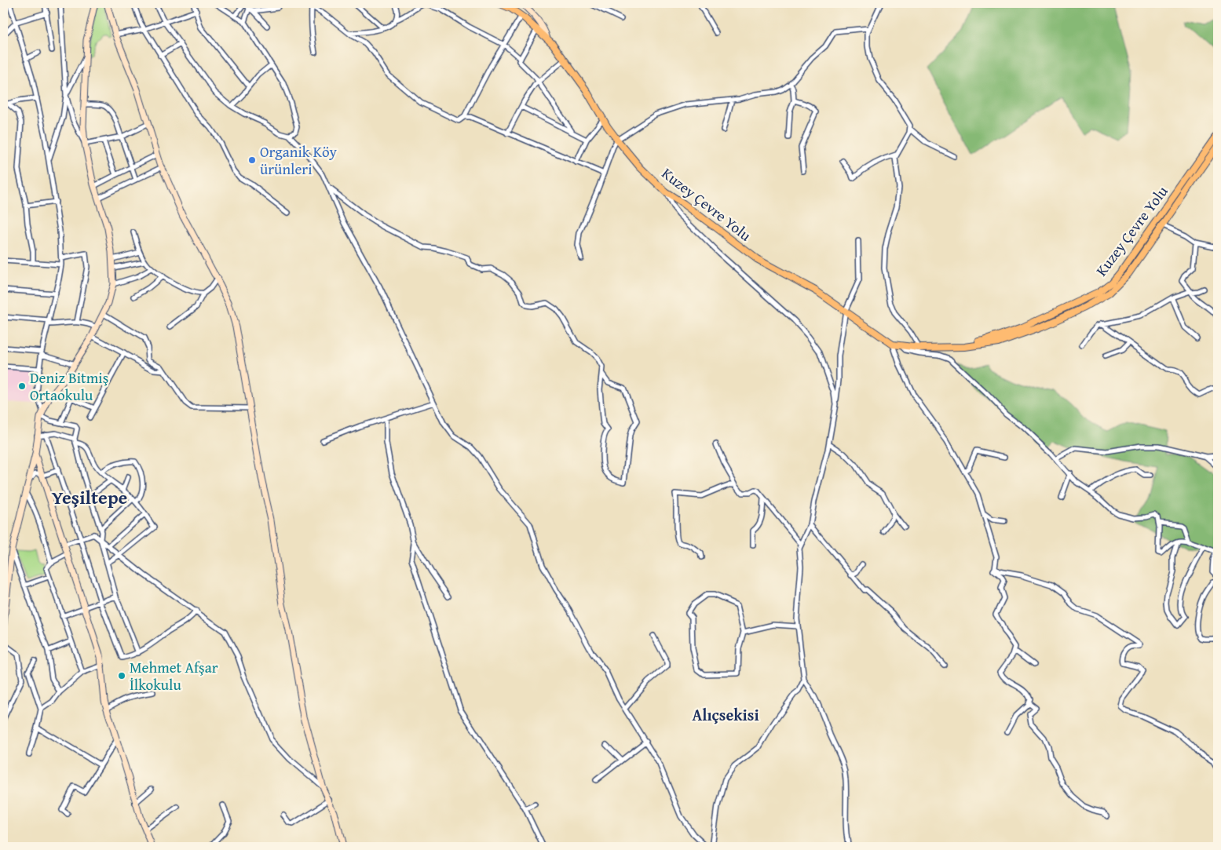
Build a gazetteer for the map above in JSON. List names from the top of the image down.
{
  "streets": {
    "main road": ["Kuzey Çevre Yolu"]
  },
  "districts": ["Yeşiltepe", "Alıçsekisi"],
  "places": ["Organik Köy ürünleri", "Deniz Bitmiş Ortaokulu", "Mehmet Afşar İlkokulu"]
}
